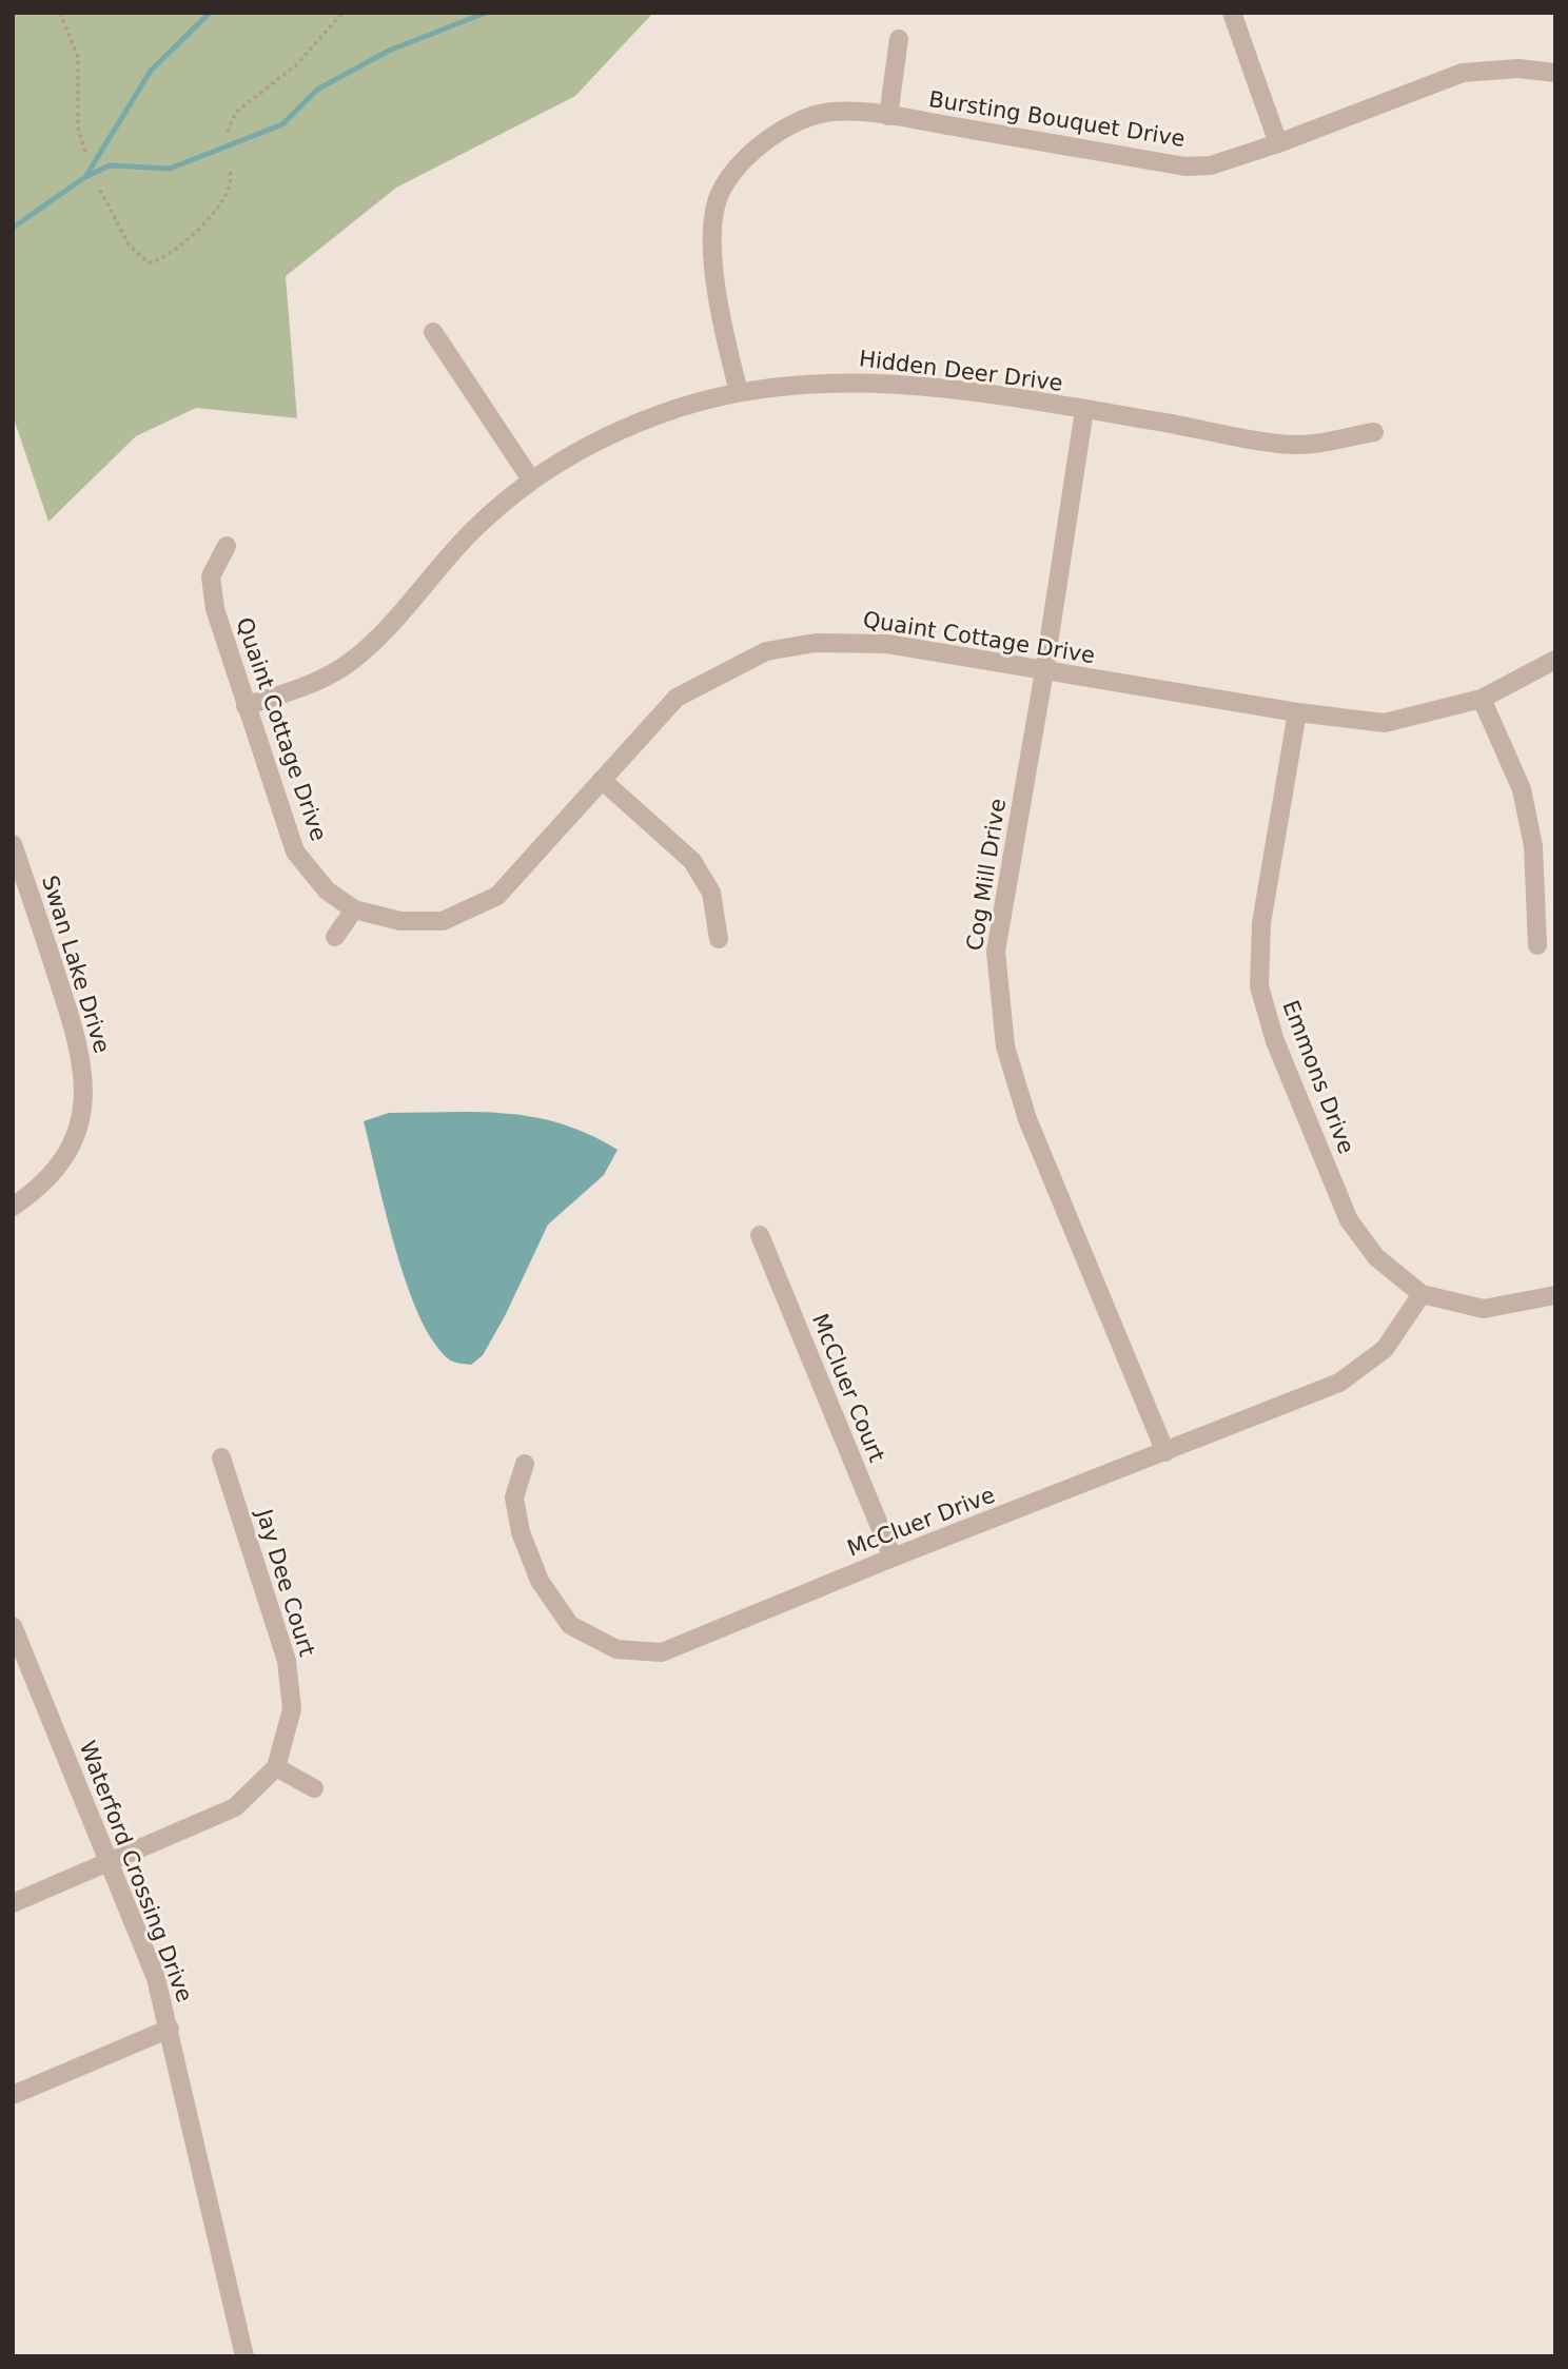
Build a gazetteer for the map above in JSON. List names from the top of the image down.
{
  "streets": {
    "street": [
      "Bursting Bouquet Drive",
      "Hidden Deer Drive",
      "Quaint Cottage Drive",
      "Cog Mill Drive",
      "Swan Lake Drive",
      "Emmons Drive",
      "McCluer Court",
      "McCluer Drive",
      "Jay Dee Court",
      "Waterford Crossing Drive"
    ]
  },
  "crossings": [
    ["Bursting Bouquet Drive", "Hidden Deer Drive"],
    ["Hidden Deer Drive", "Quaint Cottage Drive"],
    ["Hidden Deer Drive", "Cog Mill Drive"],
    ["Quaint Cottage Drive", "Cog Mill Drive"],
    ["Quaint Cottage Drive", "Emmons Drive"],
    ["Cog Mill Drive", "McCluer Drive"],
    ["Emmons Drive", "McCluer Drive"],
    ["McCluer Court", "McCluer Drive"]
  ]
}
